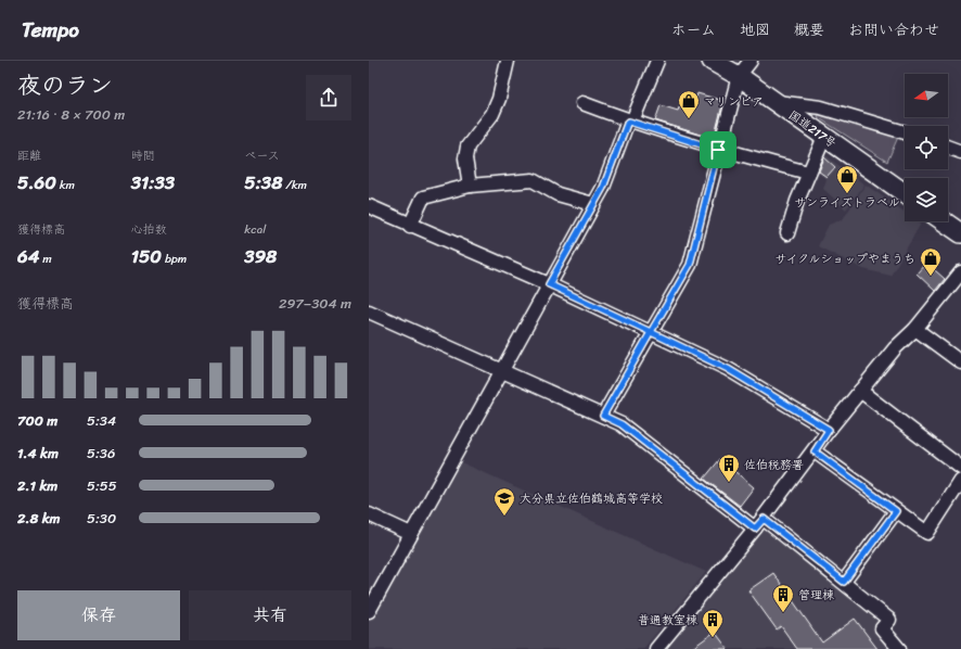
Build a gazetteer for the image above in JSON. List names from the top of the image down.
{
  "streets": {
    "highway": ["国道217号"]
  },
  "places": {
    "shop": ["マリンピア", "サンライズトラベル", "サイクルショップやまうち"],
    "building": ["佐伯税務署", "管理棟", "普通教室棟"],
    "school or university": ["大分県立佐伯鶴城高等学校"]
  },
  "north": "left",
  "page": {
    "header": "Tempo",
    "nav": [
      "ホーム",
      "地図",
      "概要",
      "お問い合わせ"
    ],
    "heading": ["夜のラン", "21:16 · 8 × 700 m"],
    "stats": [
      ["距離", "5.60 km"],
      ["時間", "31:33"],
      ["ペース", "5:38 /km"],
      ["獲得標高", "64 m"],
      ["心拍数", "150 bpm"],
      ["kcal", "398"]
    ],
    "chart": ["獲得標高", "297–304 m"],
    "list": [
      {
        "name": "700 m",
        "note": "5:34"
      },
      {
        "name": "1.4 km",
        "note": "5:36"
      },
      {
        "name": "2.1 km",
        "note": "5:55"
      },
      {
        "name": "2.8 km",
        "note": "5:30"
      }
    ],
    "buttons": ["保存", "共有"]
  }
}
